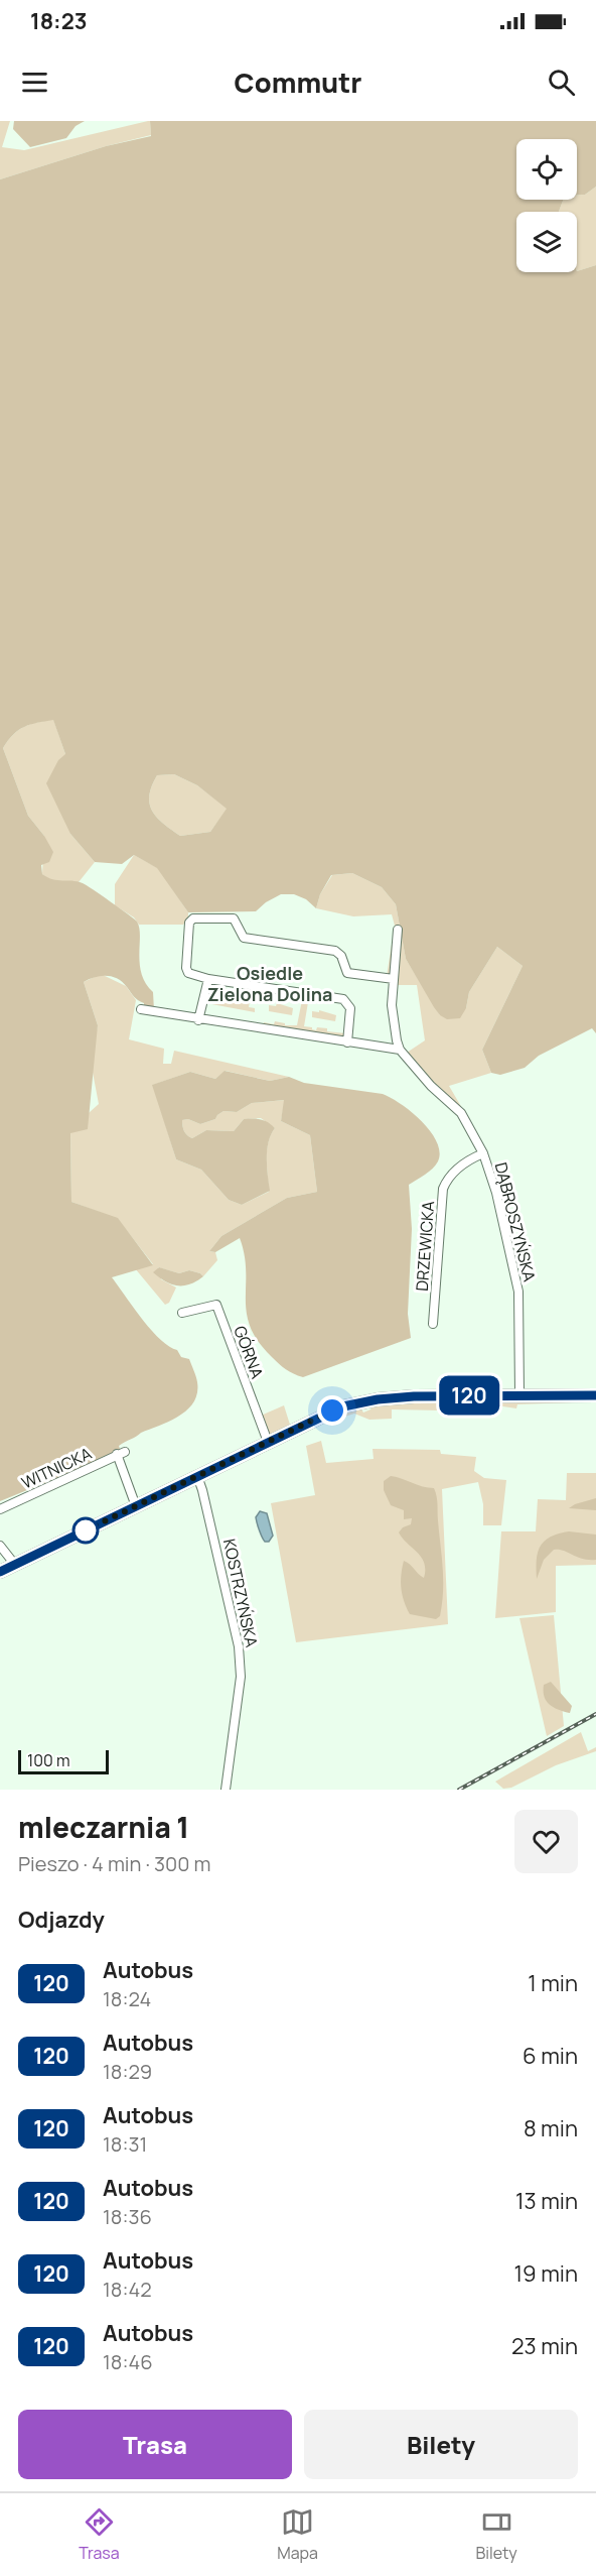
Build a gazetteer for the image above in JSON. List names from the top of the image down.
{
  "streets": {
    "street": [
      "DĄBROSZYŃSKA",
      "DRZEWICKA",
      "GÓRNA",
      "WITNICKA",
      "KOSTRZYŃSKA"
    ]
  },
  "crossings": [
    ["DĄBROSZYŃSKA", "DRZEWICKA"]
  ],
  "districts": ["Osiedle Zielona Dolina"],
  "lines": ["bus line 120"],
  "scale_bar": "100 m",
  "page": {
    "status": "18:23",
    "header": "Commutr",
    "on_map": "120",
    "scale": "100 m",
    "heading": [
      ["mleczarnia 1", "Pieszo · 4 min · 300 m"],
      "Odjazdy"
    ],
    "list": [
      {
        "mark": "120",
        "name": "Autobus",
        "note": "18:24",
        "value": "1 min"
      },
      {
        "mark": "120",
        "name": "Autobus",
        "note": "18:29",
        "value": "6 min"
      },
      {
        "mark": "120",
        "name": "Autobus",
        "note": "18:31",
        "value": "8 min"
      },
      {
        "mark": "120",
        "name": "Autobus",
        "note": "18:36",
        "value": "13 min"
      },
      {
        "mark": "120",
        "name": "Autobus",
        "note": "18:42",
        "value": "19 min"
      },
      {
        "mark": "120",
        "name": "Autobus",
        "note": "18:46",
        "value": "23 min"
      }
    ],
    "buttons": ["Trasa", "Bilety"],
    "tabs": ["Trasa", "Mapa", "Bilety"]
  }
}
